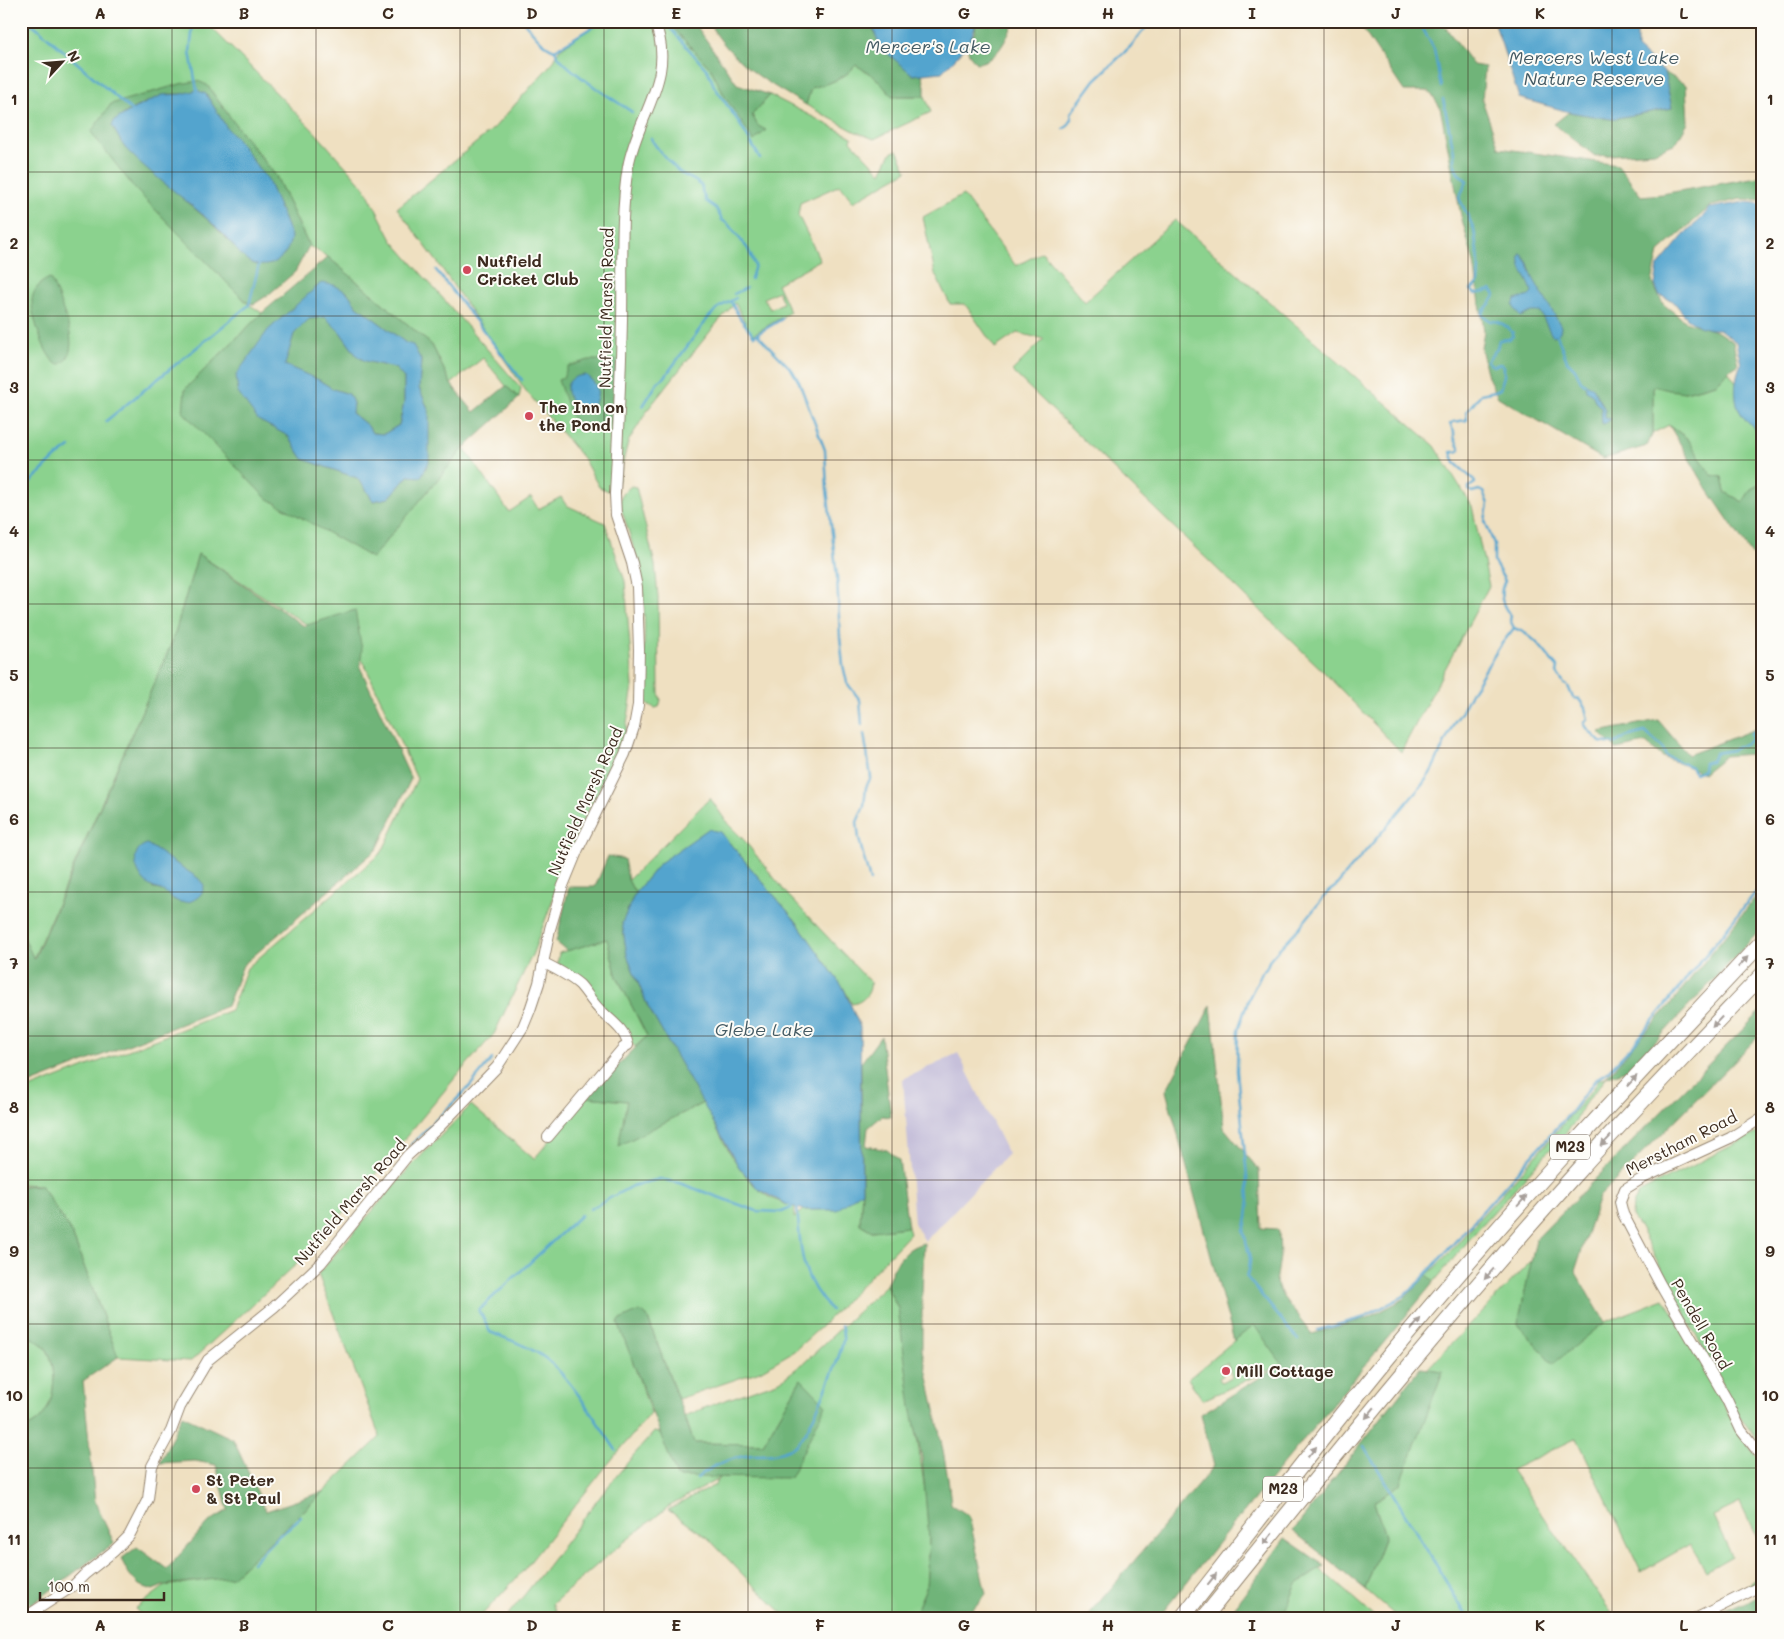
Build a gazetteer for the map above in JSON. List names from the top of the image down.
{
  "streets": {
    "highway": ["M23"],
    "street": ["Nutfield Marsh Road", "Merstham Road", "Pendell Road"]
  },
  "crossings": [
    ["Merstham Road", "Pendell Road"]
  ],
  "water": ["Mercer's Lake", "Mercers West Lake Nature Reserve", "Glebe Lake"],
  "places": [
    "Nutfield Cricket Club",
    "The Inn on the Pond",
    "Mill Cottage",
    "St Peter & St Paul"
  ],
  "scale_bar": "100 m",
  "north": "top right",
  "grid": {
    "columns": [
      "A",
      "B",
      "C",
      "D",
      "E",
      "F",
      "G",
      "H",
      "I",
      "J",
      "K",
      "L"
    ],
    "rows": [
      "1",
      "2",
      "3",
      "4",
      "5",
      "6",
      "7",
      "8",
      "9",
      "10",
      "11"
    ]
  }
}
